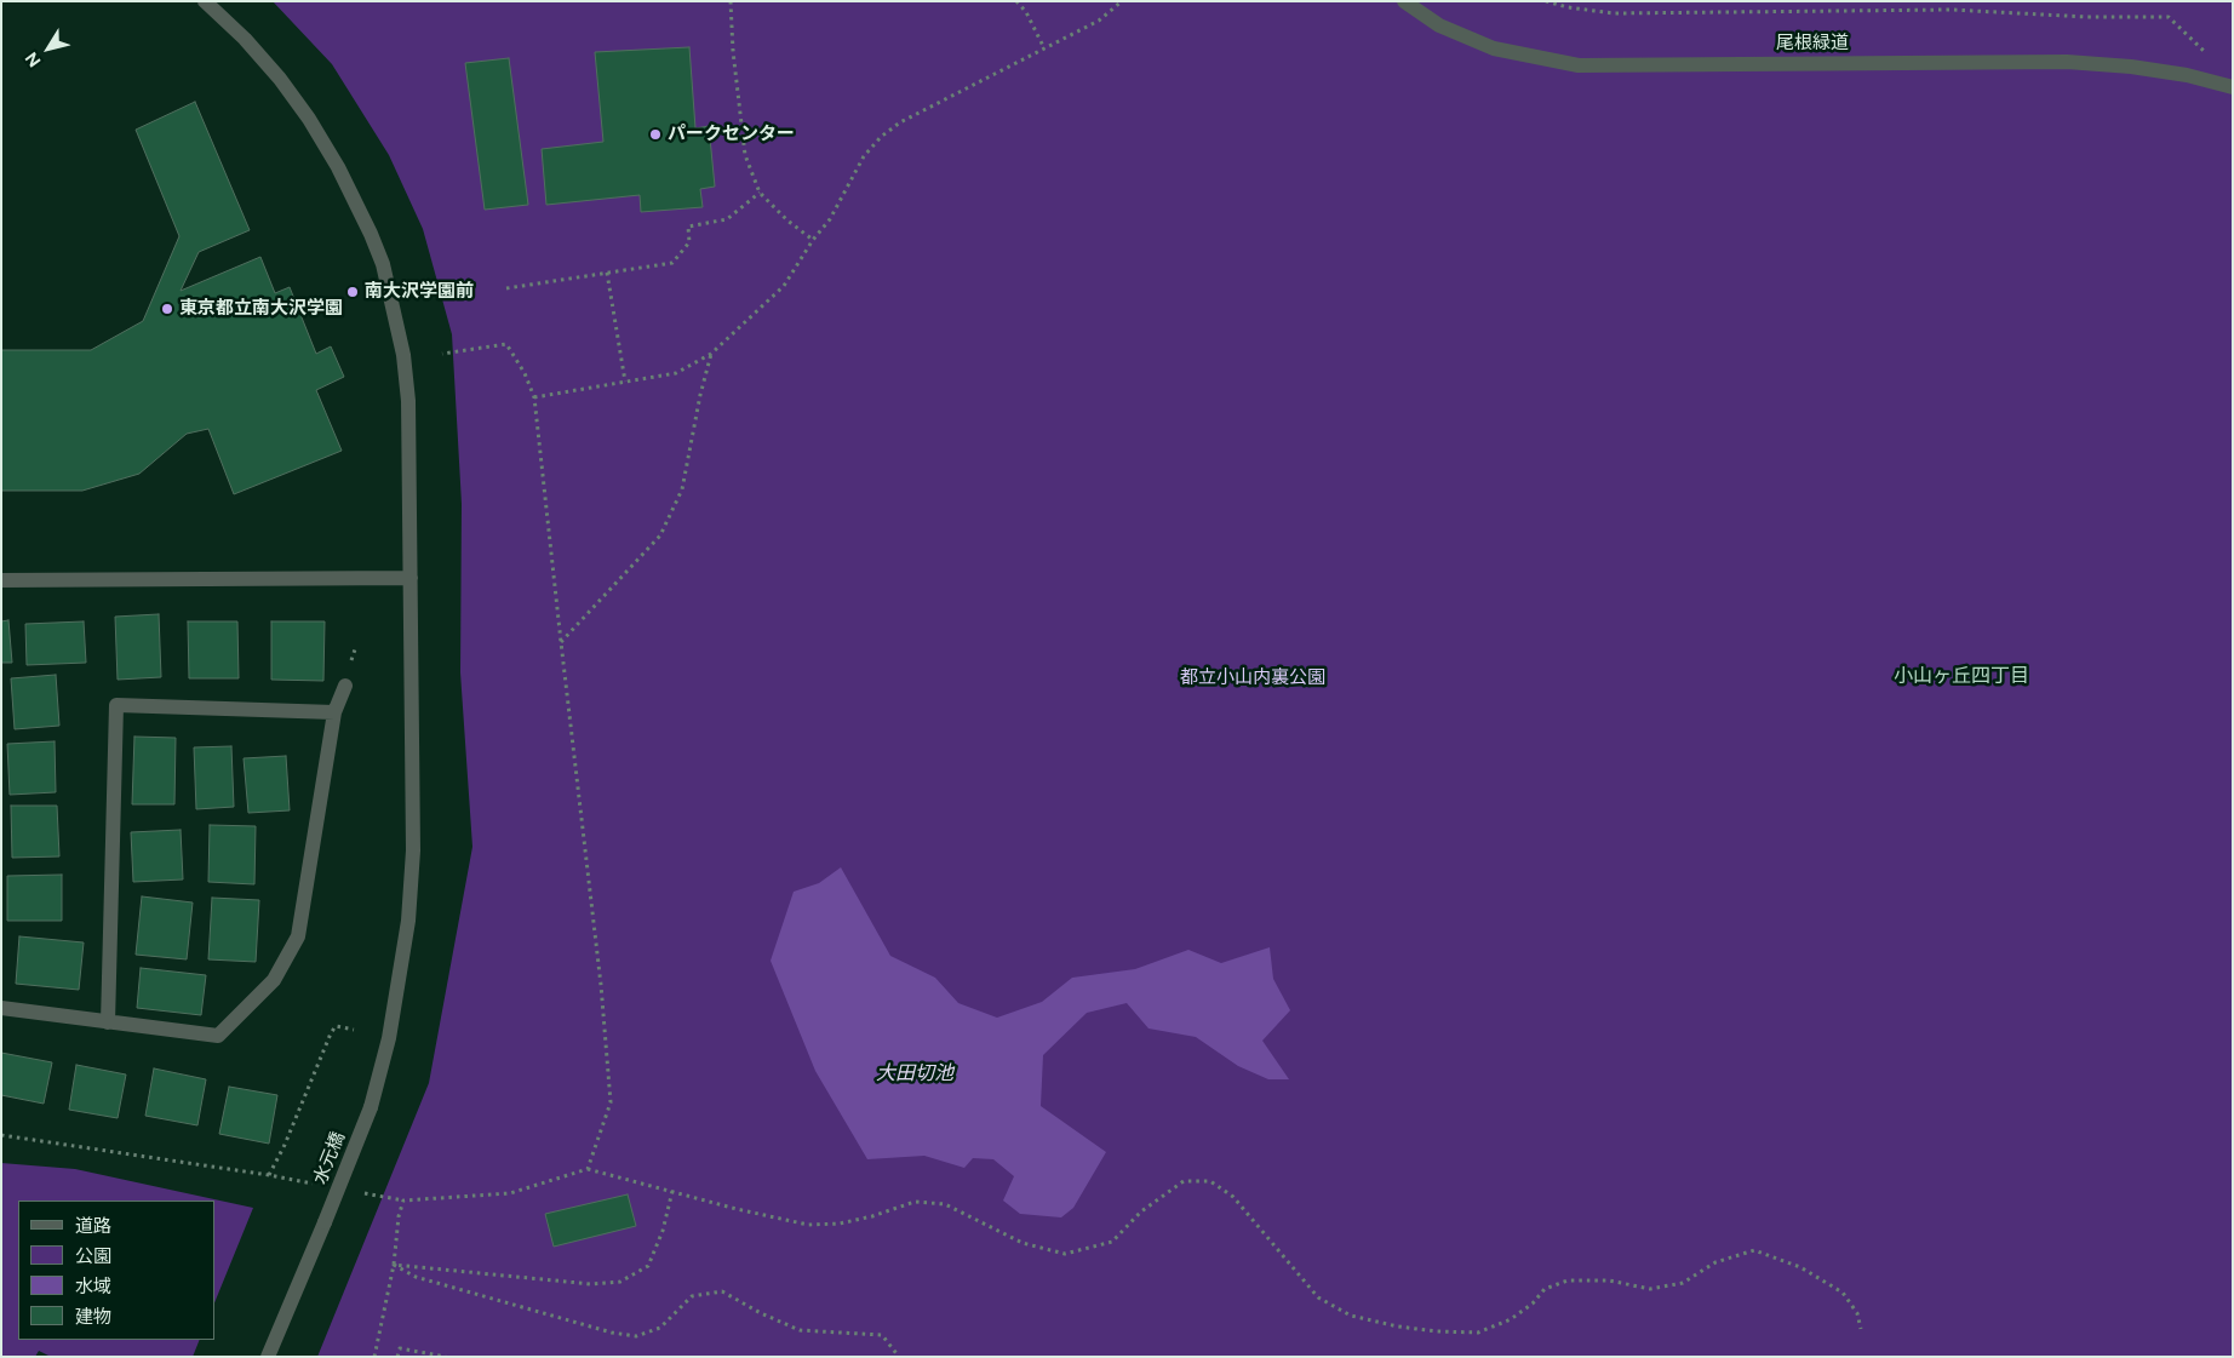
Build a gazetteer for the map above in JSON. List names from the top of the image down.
{
  "streets": {
    "street": ["尾根緑道", "水元橋"]
  },
  "districts": ["小山ヶ丘四丁目"],
  "water": ["大田切池"],
  "parks": ["都立小山内裏公園"],
  "places": ["パークセンター", "南大沢学園前", "東京都立南大沢学園"],
  "legend": [
    "道路",
    "公園",
    "水域",
    "建物"
  ],
  "north": "bottom left"
}
